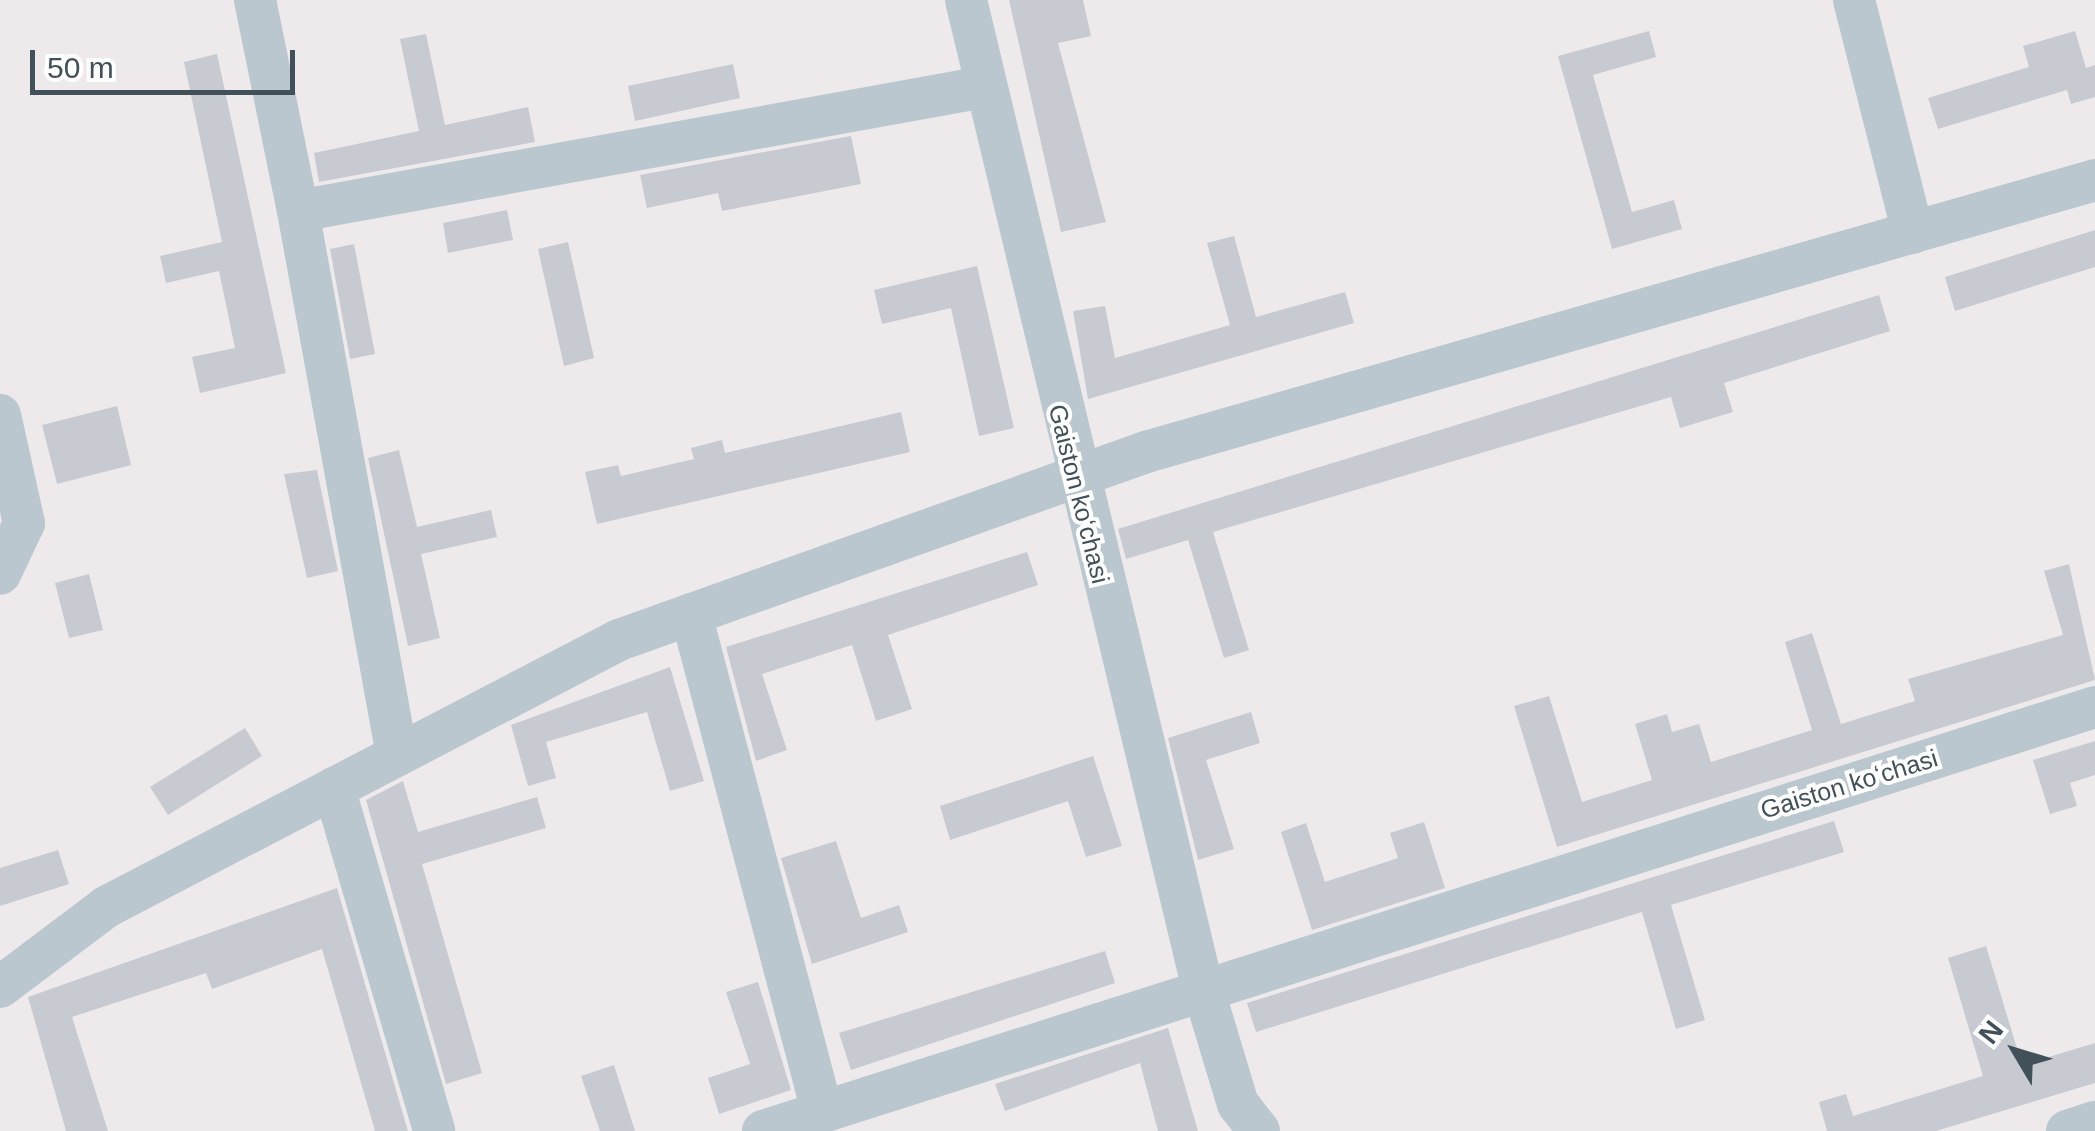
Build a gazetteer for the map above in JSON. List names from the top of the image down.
{
  "streets": {
    "street": ["Gaiston koʻchasi"]
  },
  "scale_bar": "50 m",
  "north": "top left"
}
